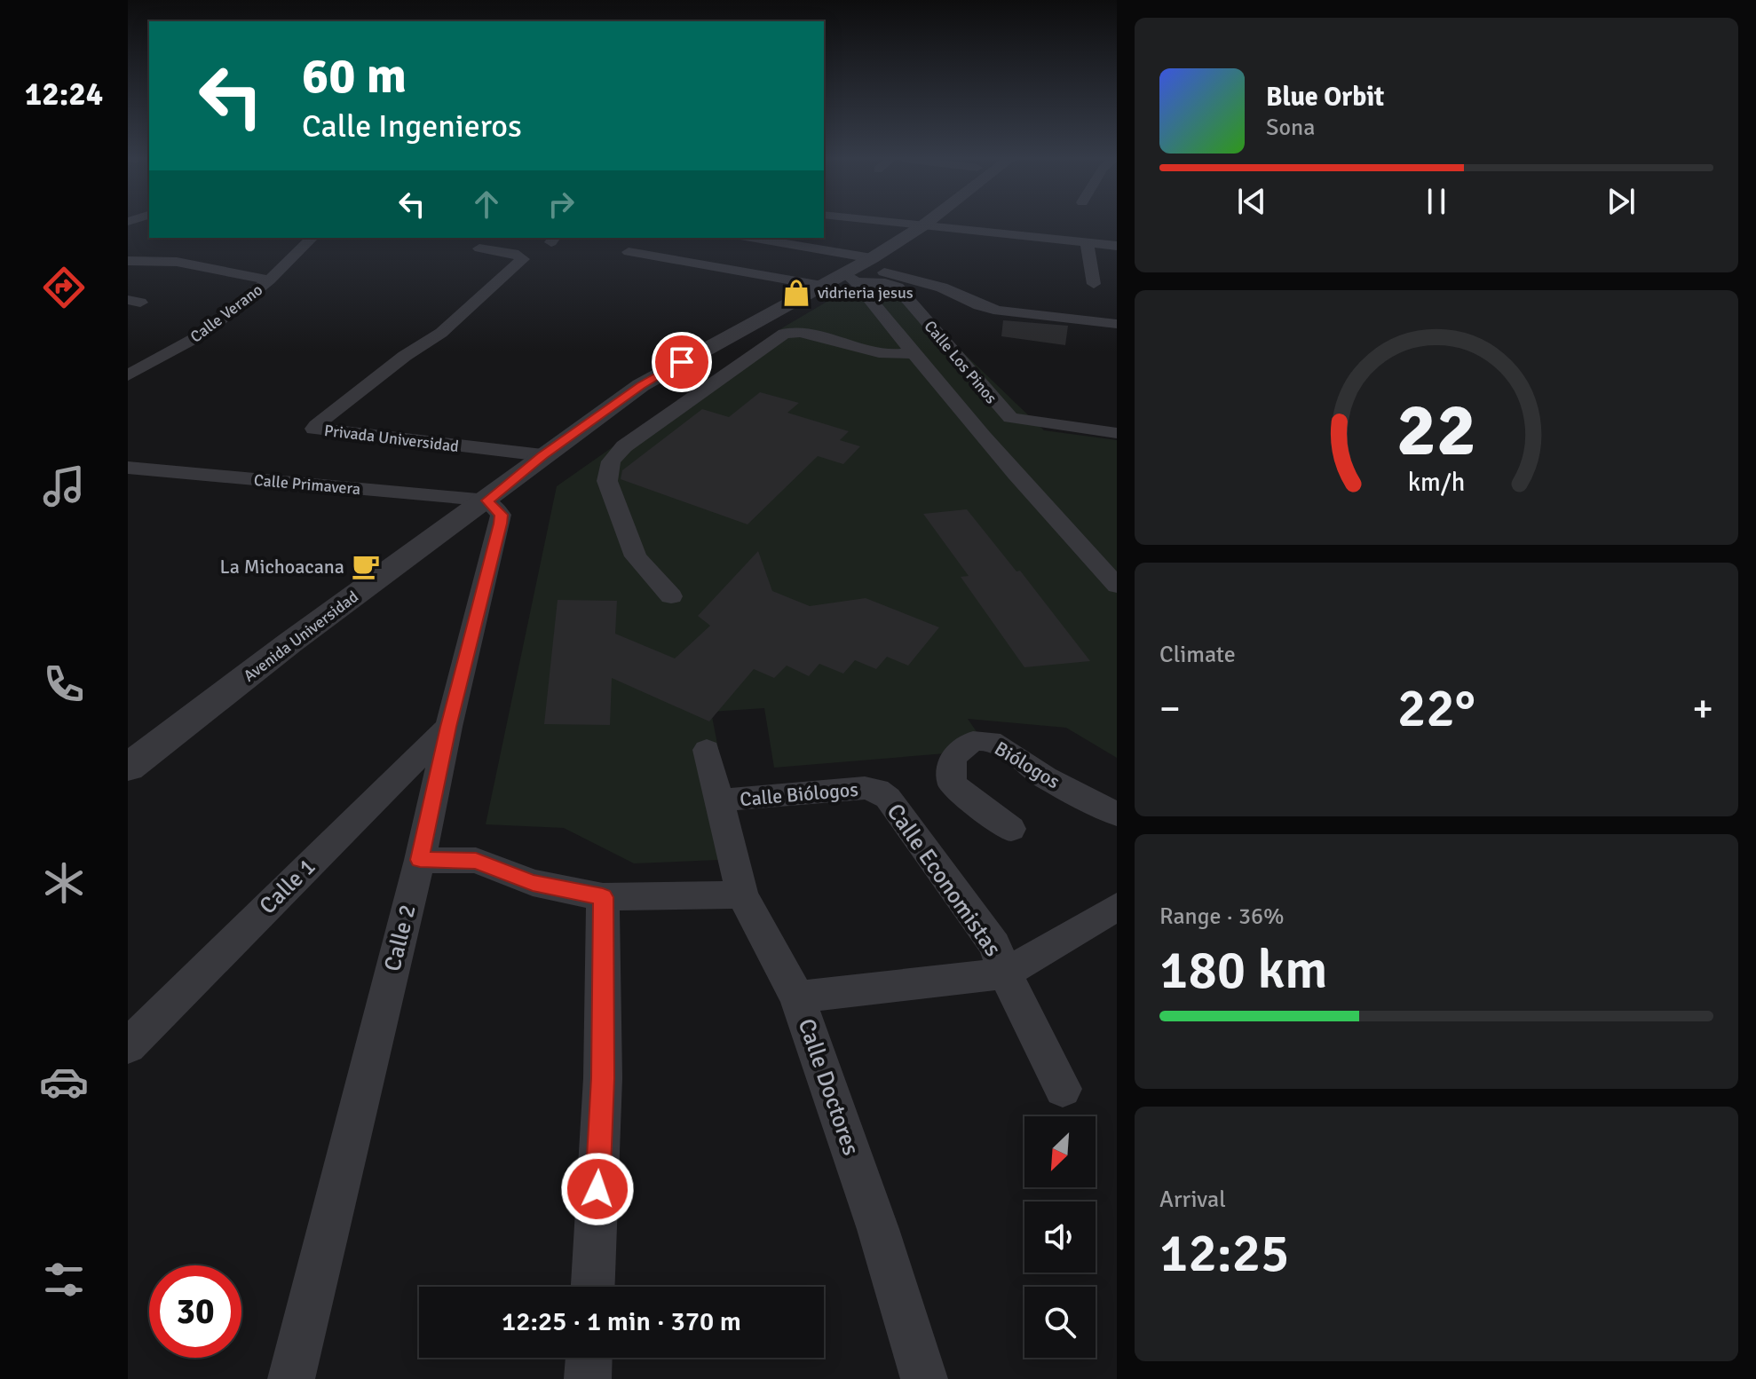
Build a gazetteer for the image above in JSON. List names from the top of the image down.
{
  "streets": {
    "street": [
      "Calle Verano",
      "Calle Los Pinos",
      "Privada Universidad",
      "Calle Primavera",
      "Avenida Universidad",
      "Biólogos",
      "Calle Biólogos",
      "Calle Economistas",
      "Calle 1",
      "Calle 2",
      "Calle Doctores"
    ]
  },
  "crossings": [
    ["Calle Los Pinos", "Avenida Universidad"],
    ["Privada Universidad", "Avenida Universidad"],
    ["Calle Primavera", "Avenida Universidad"],
    ["Calle Primavera", "Calle 2"],
    ["Avenida Universidad", "Calle 2"],
    ["Calle Biólogos", "Calle Economistas"],
    ["Calle Biólogos", "Calle Doctores"],
    ["Calle 1", "Calle 2"]
  ],
  "places": {
    "shop": ["vidrieria jesus"],
    "cafe": ["La Michoacana"]
  },
  "north": "bottom left",
  "page": {
    "tabs": "12:24",
    "turn": ["60 m", "Calle Ingenieros"],
    "song": ["Blue Orbit", "Sona"],
    "tile": [
      "Climate",
      ["Range · 36%", "180 km"],
      ["Arrival", "12:25"]
    ],
    "heat": ["−", "22°", "+"],
    "limit": "30",
    "trip": "12:25 · 1 min · 370 m",
    "gauge": ["22", "km/h"]
  }
}
